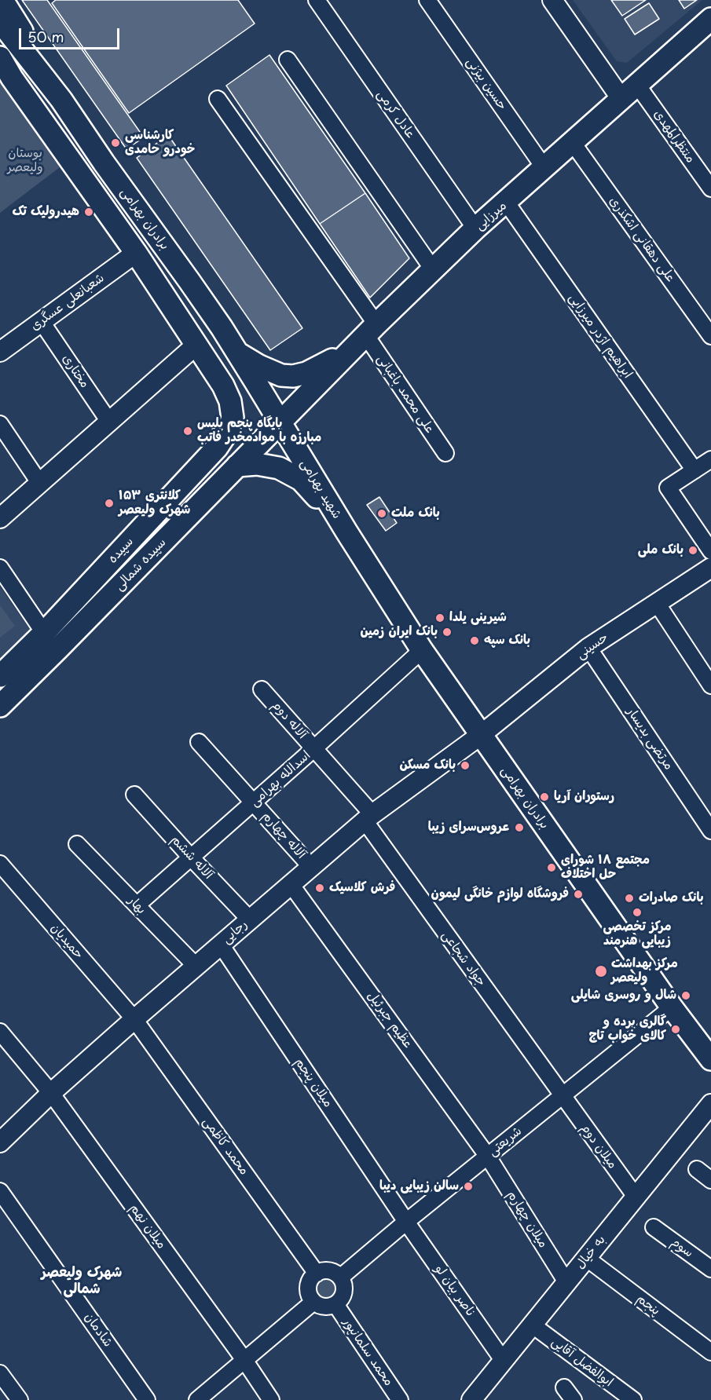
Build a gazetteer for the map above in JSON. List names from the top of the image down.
{
  "streets": {
    "main road": [
      "میرزایی",
      "برادران بهرامی",
      "شهید بهرامی",
      "سپیده",
      "سپیده شمالی"
    ],
    "street": [
      "حسین بیژنی",
      "عادل کرمی",
      "منتظرالمهدی",
      "علی دهقانی اشکذری",
      "شعبانعلی عسگری",
      "ابراهیم اژدر میرزایی",
      "مختاری",
      "علی محمد باغبانی",
      "حسینی",
      "آلاله دوم",
      "مرتضی بدیسار",
      "اسدالله بهرامی",
      "آلاله چهارم",
      "آلاله ششم",
      "بهار",
      "رجایی",
      "حمیدیان",
      "جواد شجاعی",
      "عظیم جبرئیل",
      "میلان پنجم",
      "شریعتی",
      "محمد کاظمی",
      "میلان دوم",
      "میلان چهارم",
      "میلان نهم",
      "سوم",
      "به خیال",
      "ناصر بیان لو",
      "پنجم",
      "شادمان",
      "محمد سلمانپور",
      "ابوالفضل آقایی"
    ]
  },
  "crossings": [
    ["حسین بیژنی", "میرزایی"],
    ["عادل کرمی", "میرزایی"],
    ["منتظرالمهدی", "میرزایی"],
    ["میرزایی", "برادران بهرامی"],
    ["میرزایی", "علی دهقانی اشکذری"],
    ["میرزایی", "ابراهیم اژدر میرزایی"],
    ["میرزایی", "علی محمد باغبانی"],
    ["میرزایی", "شهید بهرامی"],
    ["میرزایی", "سپیده شمالی"],
    ["برادران بهرامی", "شعبانعلی عسگری"],
    ["برادران بهرامی", "شهید بهرامی"],
    ["برادران بهرامی", "سپیده"],
    ["برادران بهرامی", "سپیده شمالی"],
    ["برادران بهرامی", "حسینی"],
    ["برادران بهرامی", "اسدالله بهرامی"],
    ["برادران بهرامی", "رجایی"],
    ["برادران بهرامی", "شریعتی"],
    ["شعبانعلی عسگری", "مختاری"],
    ["شهید بهرامی", "سپیده شمالی"],
    ["حسینی", "مرتضی بدیسار"],
    ["حسینی", "رجایی"],
    ["آلاله دوم", "اسدالله بهرامی"],
    ["آلاله دوم", "رجایی"],
    ["آلاله دوم", "جواد شجاعی"],
    ["اسدالله بهرامی", "آلاله چهارم"],
    ["اسدالله بهرامی", "آلاله ششم"],
    ["اسدالله بهرامی", "بهار"],
    ["آلاله چهارم", "رجایی"],
    ["آلاله ششم", "رجایی"],
    ["بهار", "رجایی"],
    ["رجایی", "حمیدیان"],
    ["رجایی", "جواد شجاعی"],
    ["رجایی", "عظیم جبرئیل"],
    ["رجایی", "میلان پنجم"],
    ["رجایی", "محمد کاظمی"],
    ["رجایی", "میلان نهم"],
    ["حمیدیان", "محمد کاظمی"],
    ["جواد شجاعی", "شریعتی"],
    ["جواد شجاعی", "میلان دوم"],
    ["عظیم جبرئیل", "شریعتی"],
    ["عظیم جبرئیل", "میلان چهارم"],
    ["میلان پنجم", "شریعتی"],
    ["میلان پنجم", "ناصر بیان لو"],
    ["شریعتی", "محمد کاظمی"],
    ["شریعتی", "میلان دوم"],
    ["شریعتی", "میلان چهارم"],
    ["شریعتی", "ناصر بیان لو"],
    ["شریعتی", "محمد سلمانپور"],
    ["محمد کاظمی", "محمد سلمانپور"],
    ["میلان دوم", "به خیال"],
    ["میلان چهارم", "به خیال"],
    ["به خیال", "ناصر بیان لو"],
    ["به خیال", "پنجم"],
    ["به خیال", "ابوالفضل آقایی"]
  ],
  "districts": ["شهرک ولیعصر شمالی"],
  "parks": ["بوستان ولیعصر"],
  "places": [
    "کارشناسی خودرو حامدی",
    "هیدرولیک تک",
    "پایگاه پنجم پلیس مبارزه با موادمخدر فاتب",
    "کلانتری ۱۵۳ شهرک ولیعصر",
    "بانک ملت",
    "بانک ملی",
    "شیرینی یلدا",
    "بانک ایران زمین",
    "بانک سپه",
    "بانک مسکن",
    "رستوران آریا",
    "عروس‌سرای زیبا",
    "مجتمع ۱۸ شورای حل اختلاف",
    "فرش کلاسیک",
    "فروشگاه لوازم خانگی لیمون",
    "بانک صادرات",
    "مرکز تخصصی زیبایی هنرمند",
    "مرکز بهداشت ولیعصر",
    "شال و روسری شایلی",
    "گالری پرده و کالای خواب تاج",
    "سالن زیبایی دیبا"
  ],
  "scale_bar": "50 m"
}
